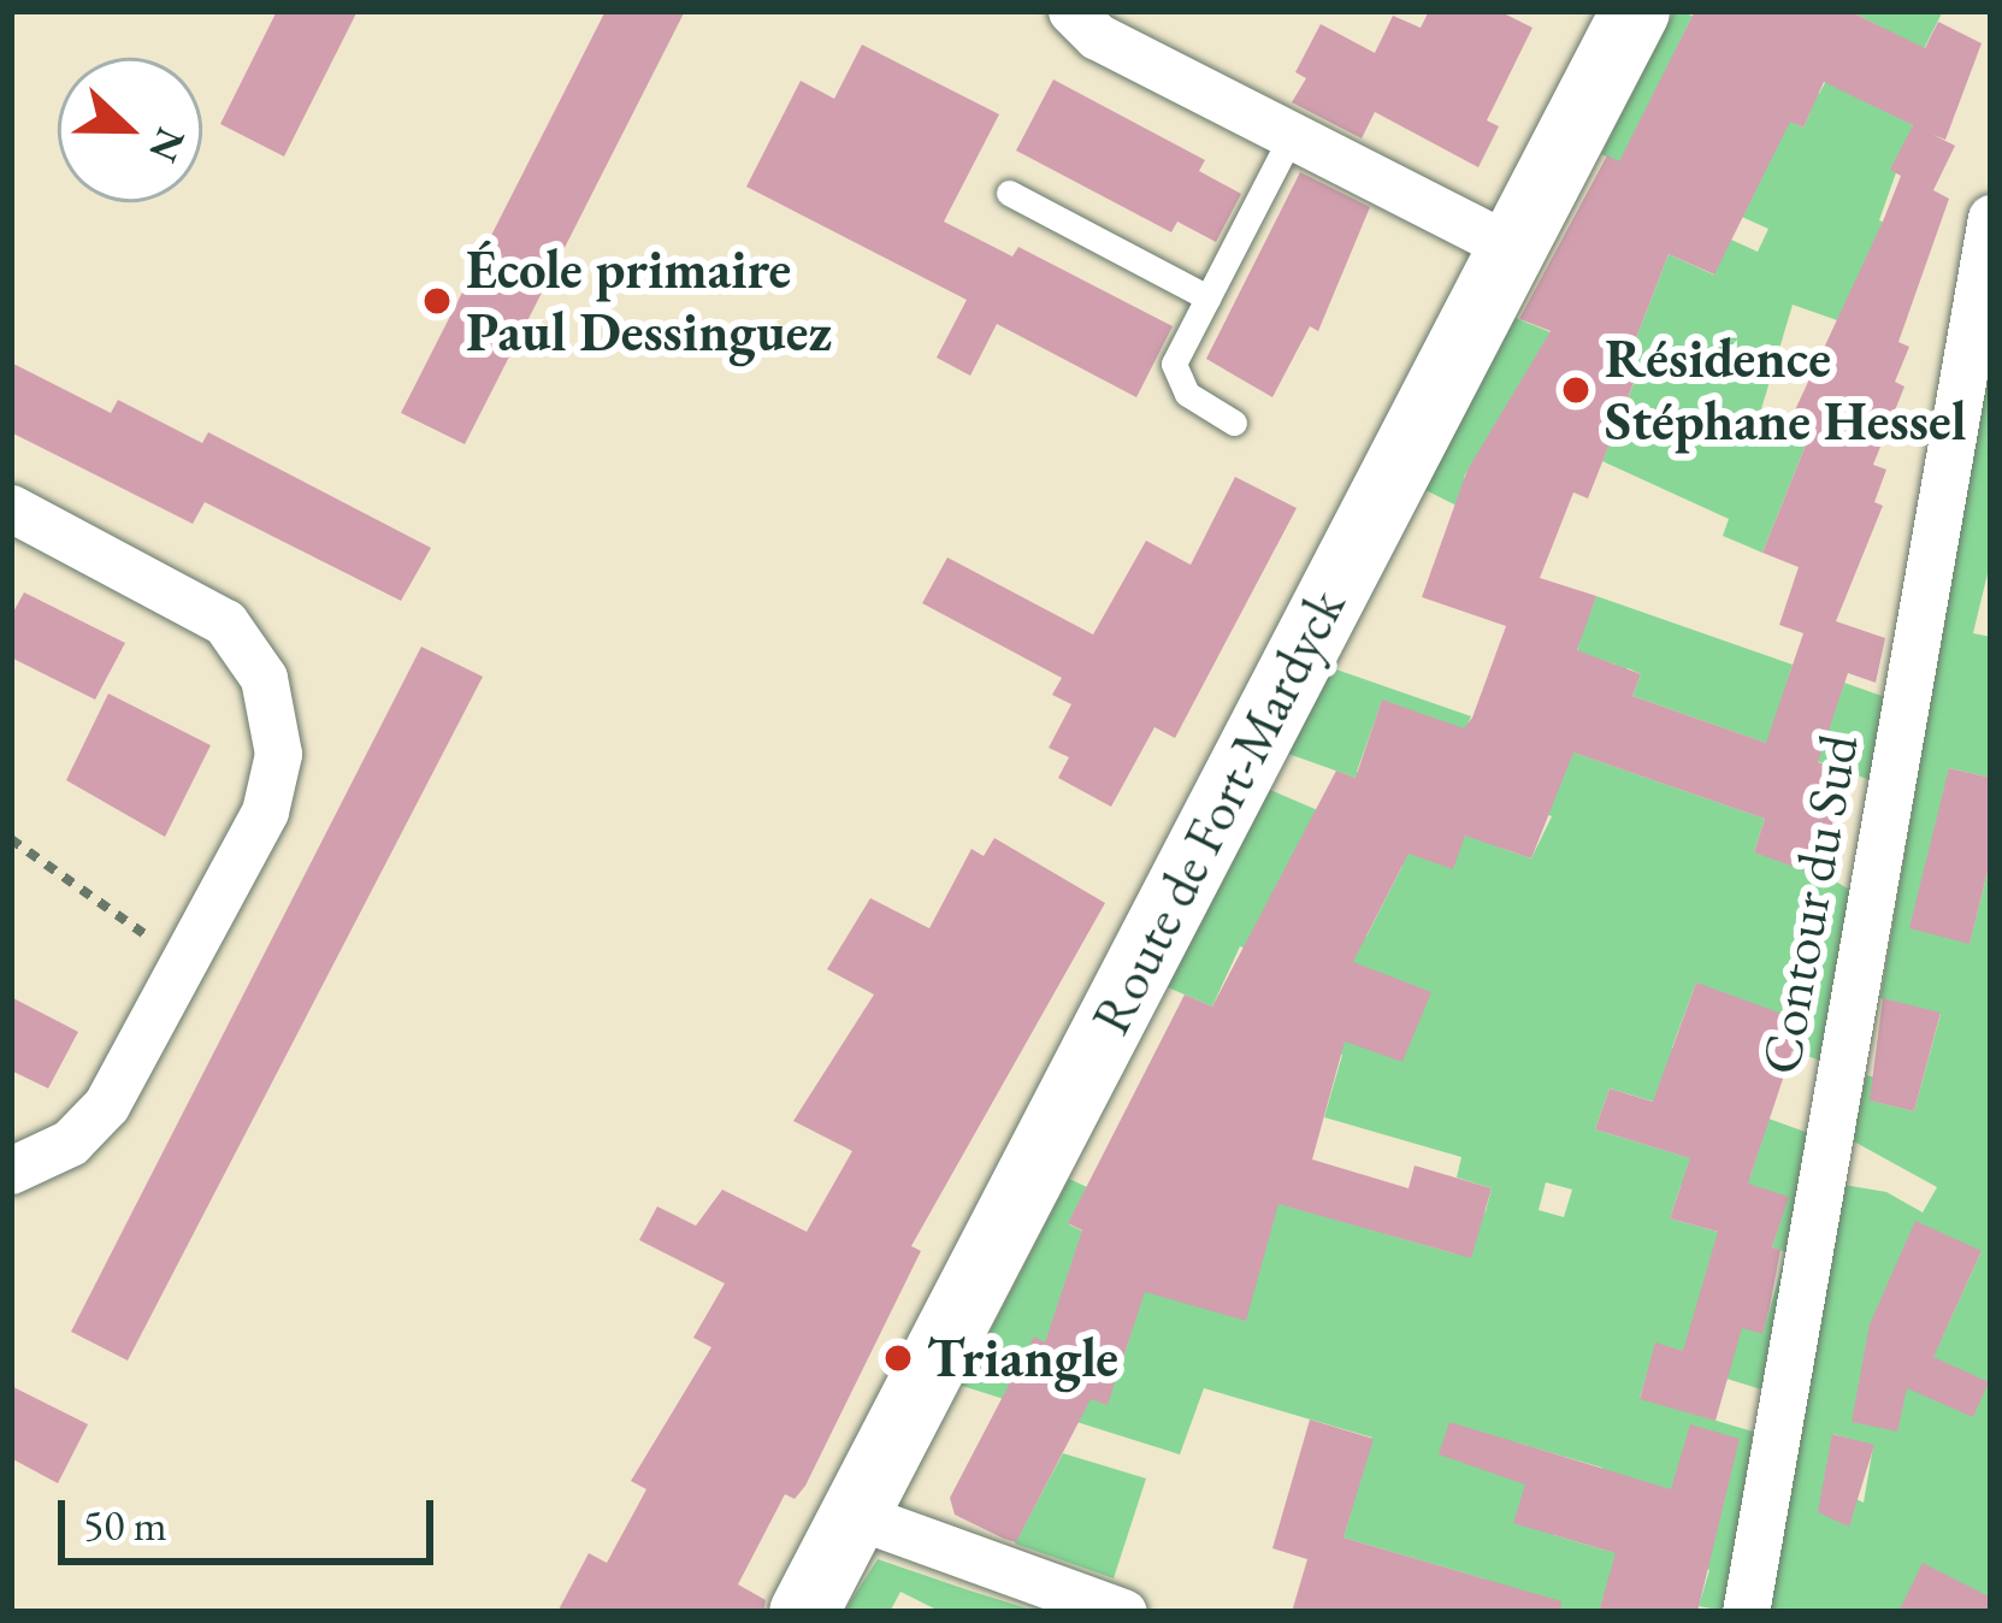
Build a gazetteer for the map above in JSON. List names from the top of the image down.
{
  "streets": {
    "main road": ["Route de Fort-Mardyck"],
    "street": ["Contour du Sud"]
  },
  "places": ["École primaire Paul Dessinguez", "Résidence Stéphane Hessel", "Triangle"],
  "scale_bar": "50 m",
  "north": "right"
}
